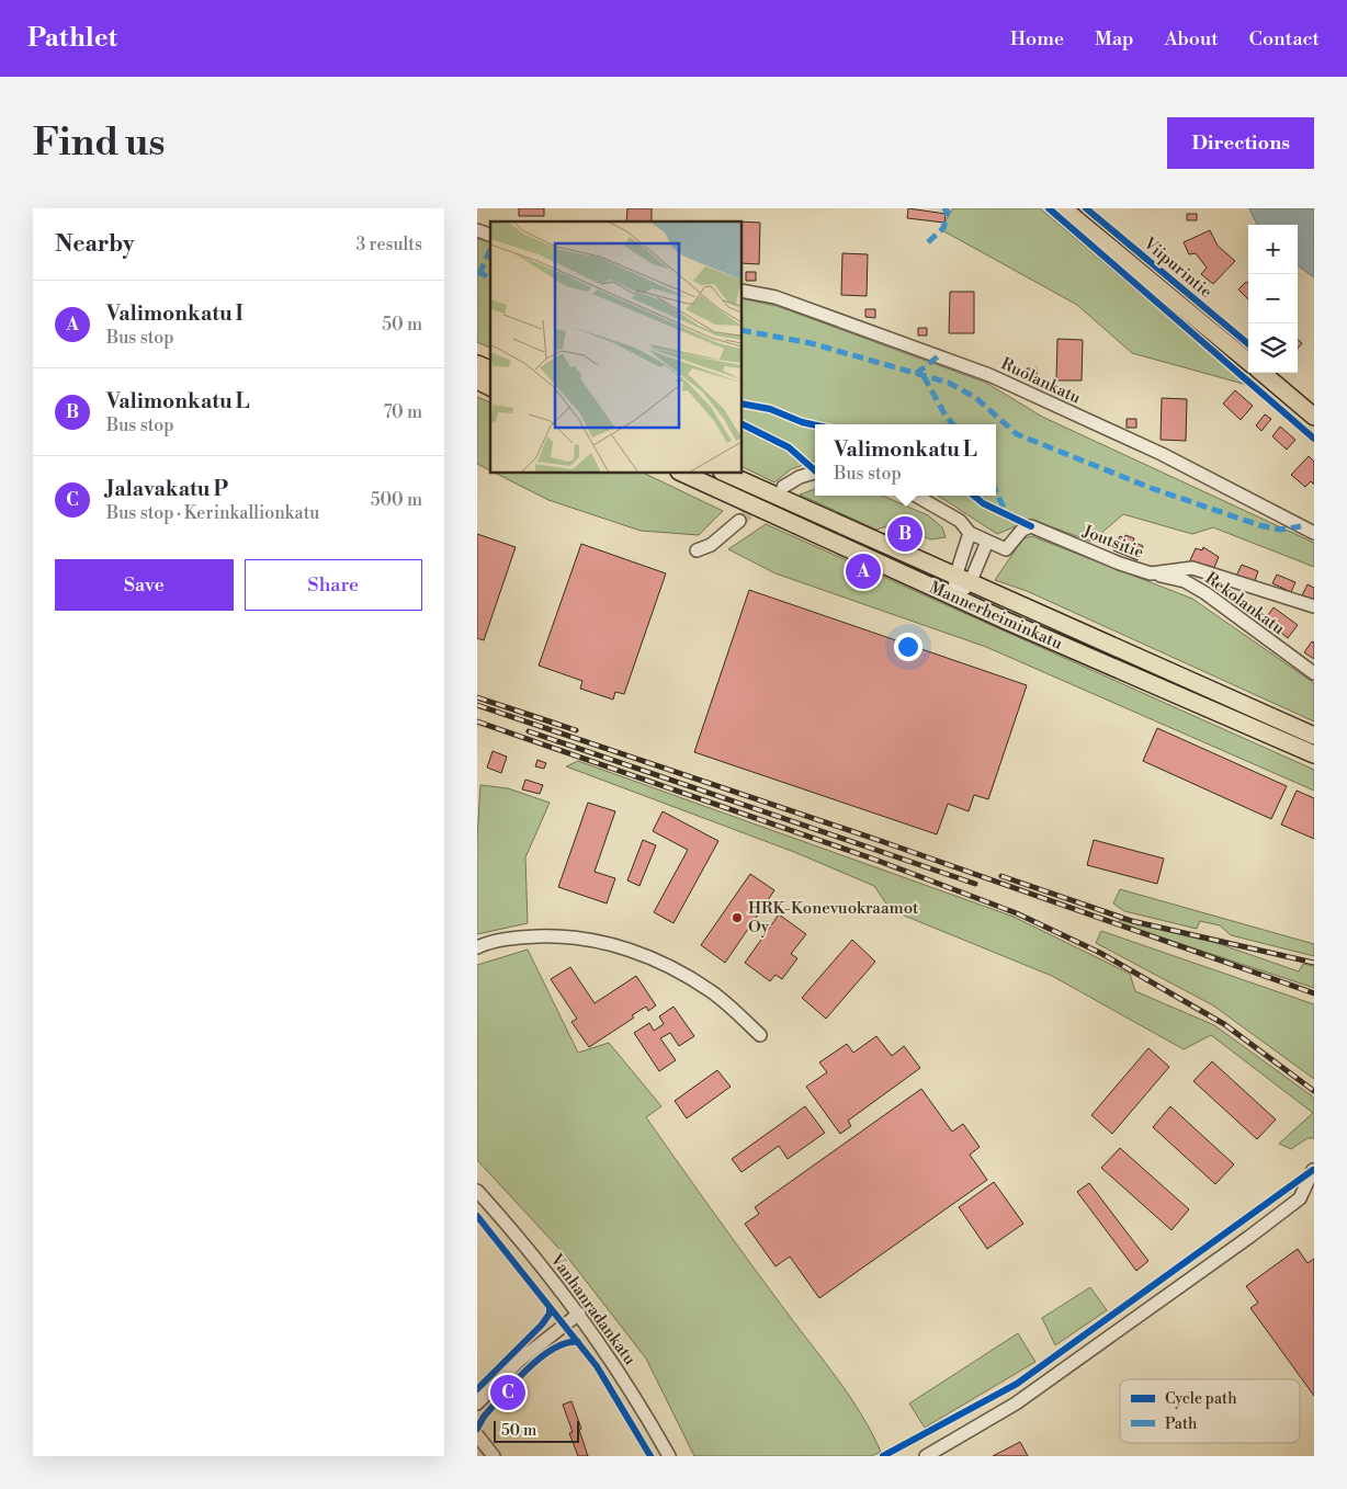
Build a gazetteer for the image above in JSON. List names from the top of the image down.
{
  "streets": {
    "main road": ["Viipurintie", "Mannerheiminkatu"],
    "street": [
      "Ruolankatu",
      "Joutsitie",
      "Rekolankatu",
      "Vanhanradankatu"
    ]
  },
  "crossings": [
    ["Joutsitie", "Rekolankatu"]
  ],
  "places": ["HRK-Konevuokraamot Oy"],
  "legend": ["Cycle path", "Path"],
  "scale_bar": "50 m",
  "page": {
    "header": "Pathlet",
    "nav": [
      "Home",
      "Map",
      "About",
      "Contact"
    ],
    "buttons": [
      "Directions",
      ["Save", "Share"]
    ],
    "title": "Find us",
    "heading": ["Nearby", "3 results"],
    "map_buttons": ["+", "−"],
    "list": [
      {
        "mark": "A",
        "name": "Valimonkatu I",
        "note": "Bus stop",
        "value": "50 m"
      },
      {
        "mark": "B",
        "name": "Valimonkatu L",
        "note": "Bus stop",
        "value": "70 m"
      },
      {
        "mark": "C",
        "name": "Jalavakatu P",
        "note": "Bus stop · Kerinkallionkatu",
        "value": "500 m"
      }
    ],
    "popup": ["Valimonkatu L", "Bus stop"],
    "pins": ["B", "A", "C"],
    "scale": "50 m"
  }
}
